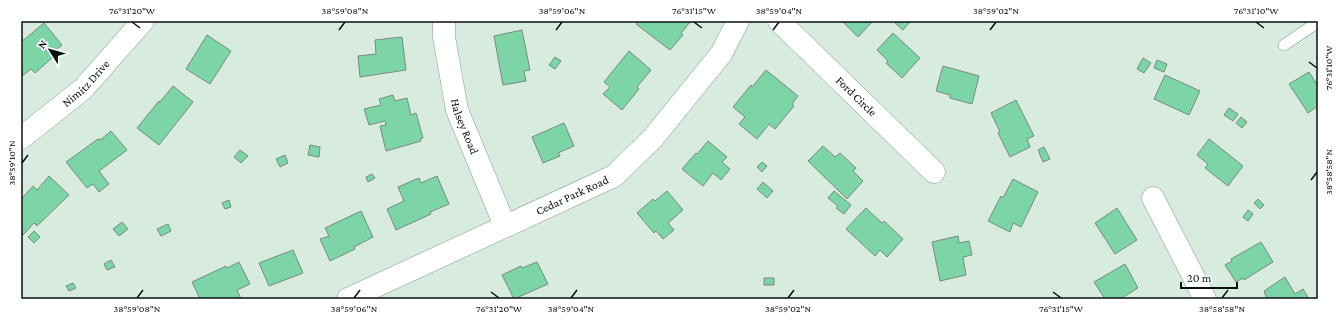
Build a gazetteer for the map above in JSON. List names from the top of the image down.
{
  "streets": {
    "street": [
      "Nimitz Drive",
      "Ford Circle",
      "Halsey Road",
      "Cedar Park Road"
    ]
  },
  "crossings": [
    ["Halsey Road", "Cedar Park Road"]
  ],
  "scale_bar": "20 m",
  "north": "top left",
  "coordinates": [
    "76°31'20\"W",
    "38°59'08\"N",
    "38°59'06\"N",
    "76°31'15\"W",
    "38°59'04\"N",
    "38°59'02\"N",
    "76°31'10\"W",
    "38°59'10\"N",
    "38°58'58\"N"
  ]
}
